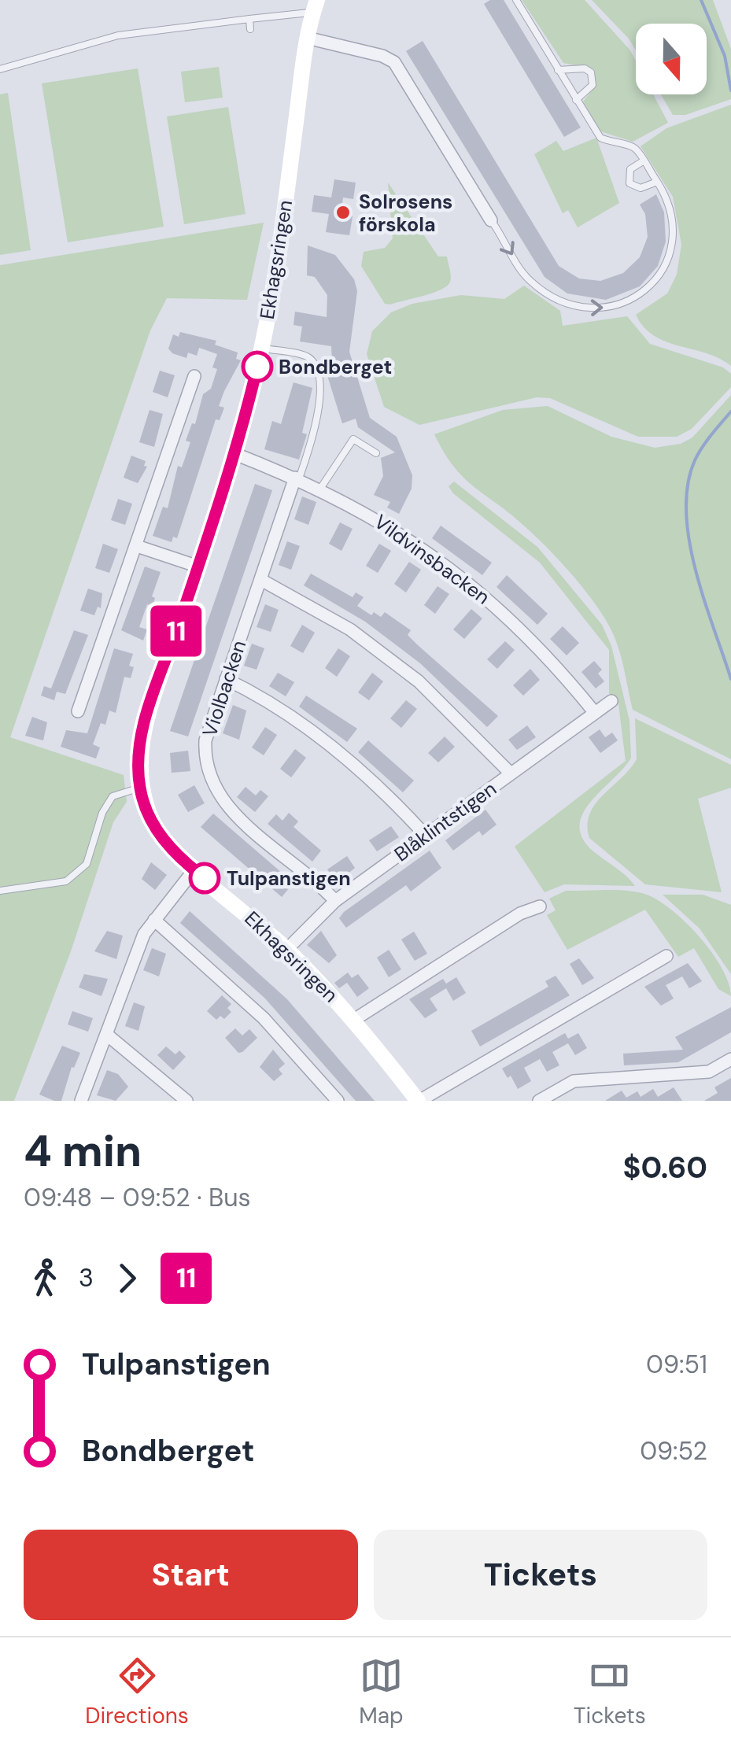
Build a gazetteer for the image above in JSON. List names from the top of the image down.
{
  "streets": {
    "street": [
      "Ekhagsringen",
      "Vildvinsbacken",
      "Violbacken",
      "Blåklintstigen"
    ]
  },
  "crossings": [
    ["Ekhagsringen", "Vildvinsbacken"],
    ["Ekhagsringen", "Blåklintstigen"],
    ["Vildvinsbacken", "Violbacken"],
    ["Vildvinsbacken", "Blåklintstigen"],
    ["Violbacken", "Blåklintstigen"]
  ],
  "places": ["Solrosens förskola", "Bondberget", "Tulpanstigen"],
  "lines": ["bus line 11"],
  "north": "bottom",
  "page": {
    "on_map": "11",
    "heading": ["4 min", "09:48 – 09:52 · Bus", "$0.60"],
    "legs": ["3", "11"],
    "list": [
      {
        "name": "Tulpanstigen",
        "value": "09:51"
      },
      {
        "name": "Bondberget",
        "value": "09:52"
      }
    ],
    "buttons": ["Start", "Tickets"],
    "tabs": ["Directions", "Map", "Tickets"]
  }
}
